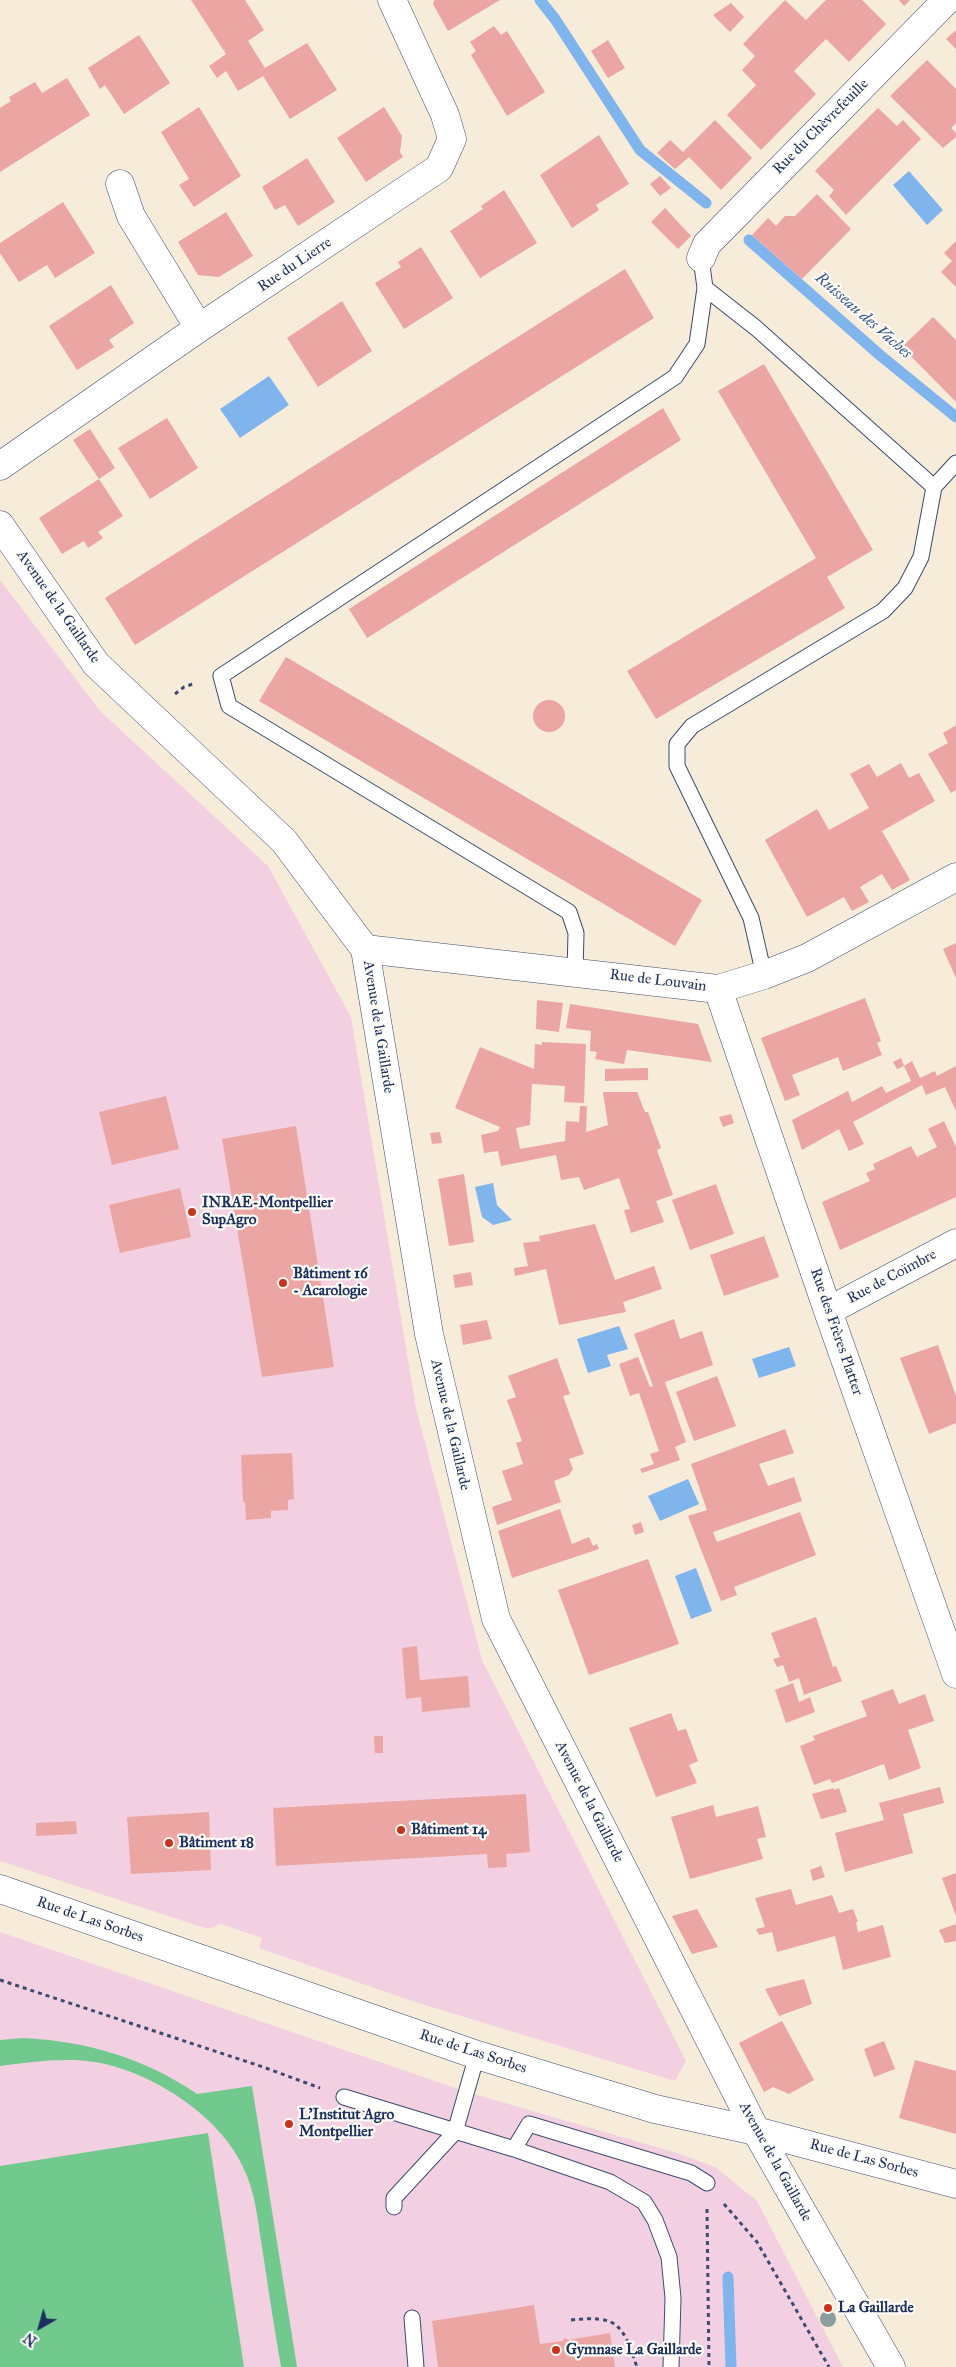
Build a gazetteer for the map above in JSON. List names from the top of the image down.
{
  "streets": {
    "street": [
      "Rue du Chèvrefeuille",
      "Rue du Lierre",
      "Avenue de la Gaillarde",
      "Rue de Louvain",
      "Rue de Coïmbre",
      "Rue des Frères Platter",
      "Rue de Las Sorbes"
    ]
  },
  "crossings": [
    ["Avenue de la Gaillarde", "Rue de Louvain"],
    ["Avenue de la Gaillarde", "Rue de Las Sorbes"],
    ["Rue de Louvain", "Rue des Frères Platter"],
    ["Rue de Coïmbre", "Rue des Frères Platter"]
  ],
  "water": ["Ruisseau des Vaches"],
  "places": [
    "INRAE-Montpellier SupAgro",
    "Bâtiment 16 - Acarologie",
    "Bâtiment 14",
    "Bâtiment 18",
    "L'Institut Agro Montpellier",
    "La Gaillarde",
    "Gymnase La Gaillarde"
  ],
  "north": "bottom left"
}
